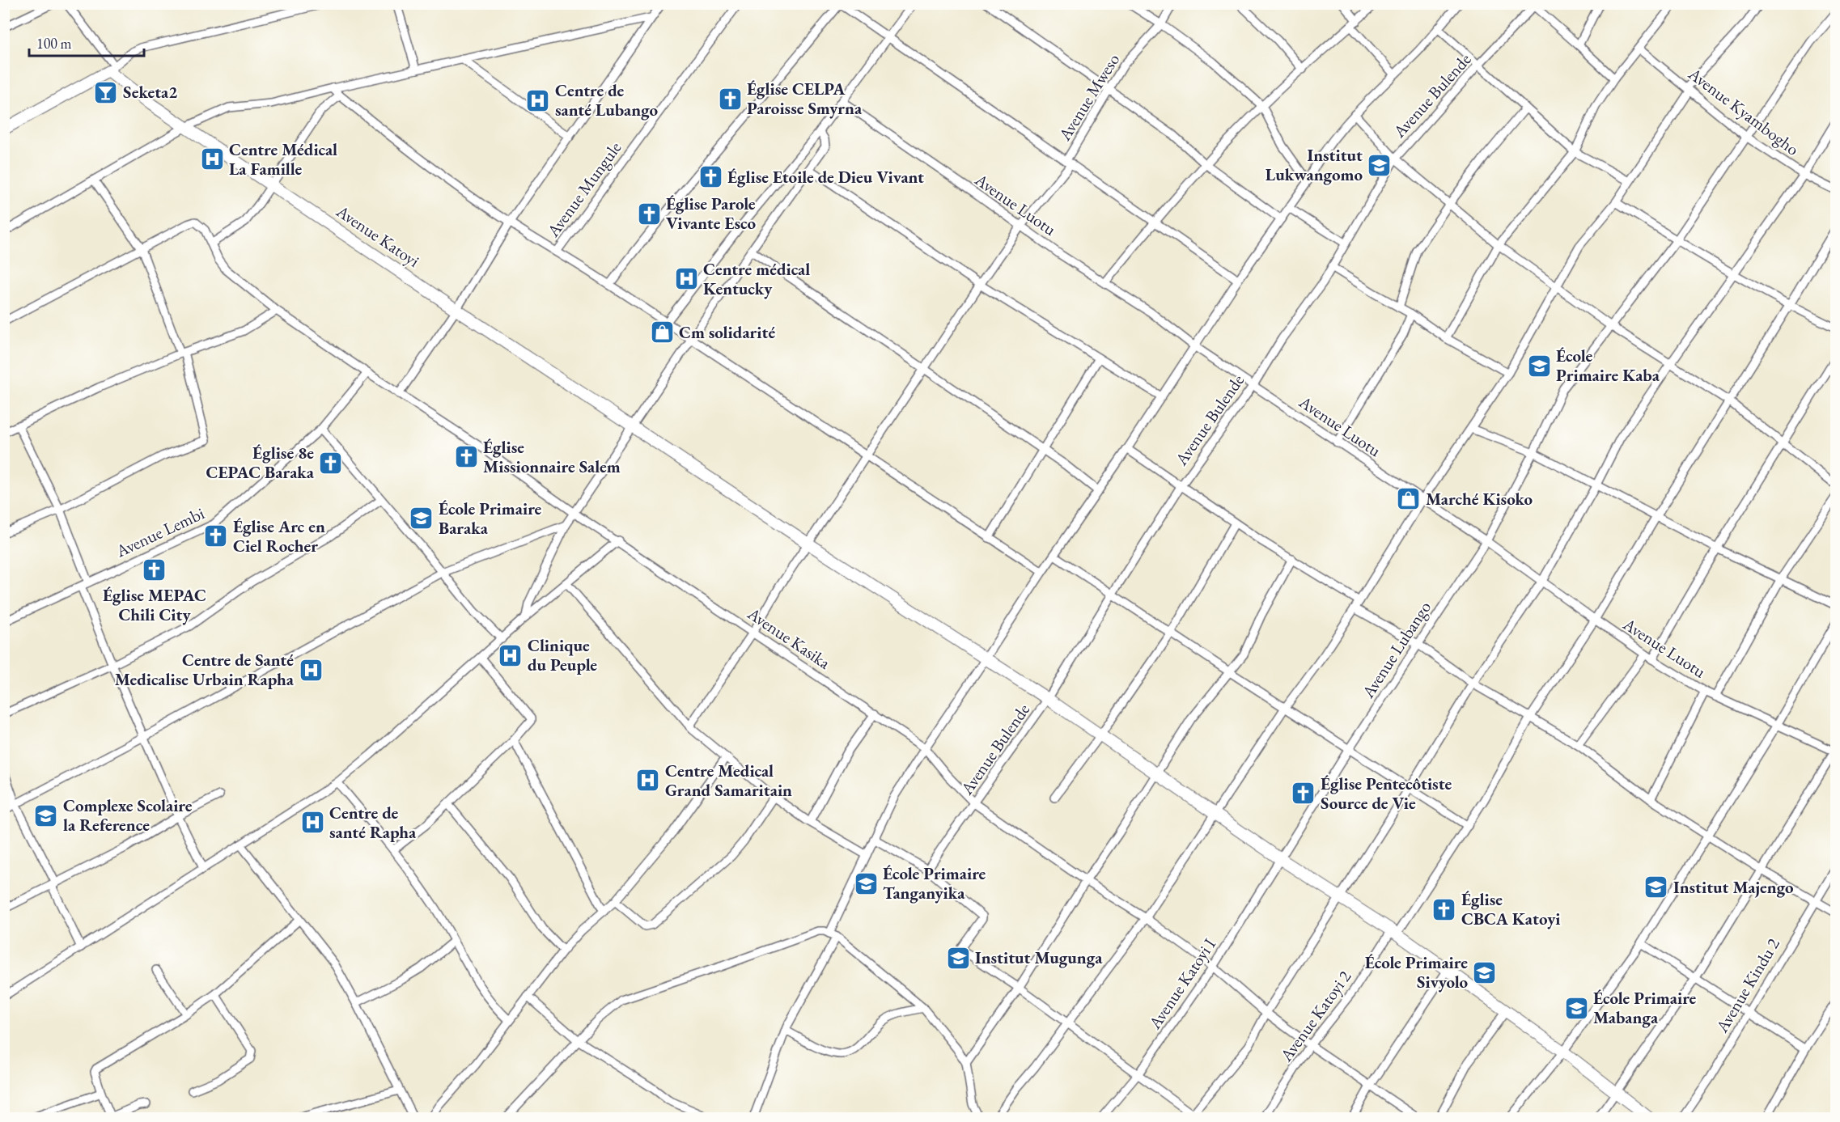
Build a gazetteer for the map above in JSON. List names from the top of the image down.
{
  "streets": {
    "street": [
      "Avenue Bulende",
      "Avenue Mweso",
      "Avenue Kyambogho",
      "Avenue Mungule",
      "Avenue Luotu",
      "Avenue Katoyi",
      "Avenue Lembi",
      "Avenue Kasika",
      "Avenue Lubango",
      "Avenue Katoyi I",
      "Avenue Kindu 2",
      "Avenue Katoyi 2"
    ]
  },
  "crossings": [
    ["Avenue Bulende", "Avenue Luotu"],
    ["Avenue Bulende", "Avenue Katoyi"],
    ["Avenue Bulende", "Avenue Kasika"],
    ["Avenue Mweso", "Avenue Luotu"],
    ["Avenue Mweso", "Avenue Katoyi"],
    ["Avenue Mweso", "Avenue Kasika"],
    ["Avenue Kyambogho", "Avenue Lubango"],
    ["Avenue Luotu", "Avenue Lubango"],
    ["Avenue Luotu", "Avenue Katoyi 2"],
    ["Avenue Katoyi", "Avenue Lubango"],
    ["Avenue Katoyi", "Avenue Katoyi I"],
    ["Avenue Katoyi", "Avenue Katoyi 2"],
    ["Avenue Lembi", "Avenue Kasika"],
    ["Avenue Kasika", "Avenue Katoyi I"],
    ["Avenue Kasika", "Avenue Katoyi 2"],
    ["Avenue Lubango", "Avenue Katoyi I"]
  ],
  "places": {
    "bar": ["Seketa2"],
    "church": [
      "Église CELPA Paroisse Smyrna",
      "Église Etoile de Dieu Vivant",
      "Église Parole Vivante Esco",
      "Église Missionnaire Salem",
      "Église 8e CEPAC Baraka",
      "Église Arc en Ciel Rocher",
      "Église MEPAC Chili City",
      "Église Pentecôtiste Source de Vie",
      "Église CBCA Katoyi"
    ],
    "hospital": [
      "Centre de santé Lubango",
      "Centre Médical La Famille",
      "Centre médical Kentucky",
      "Clinique du Peuple",
      "Centre de Santé Medicalise Urbain Rapha",
      "Centre Medical Grand Samaritain",
      "Centre de santé Rapha"
    ],
    "school or university": [
      "Institut Lukwangomo",
      "École Primaire Kaba",
      "École Primaire Baraka",
      "Complexe Scolaire la Reference",
      "École Primaire Tanganyika",
      "Institut Majengo",
      "Institut Mugunga",
      "École Primaire Sivyolo",
      "École Primaire Mabanga"
    ],
    "shop": ["Cm solidarité", "Marché Kisoko"]
  },
  "scale_bar": "100 m"
}
